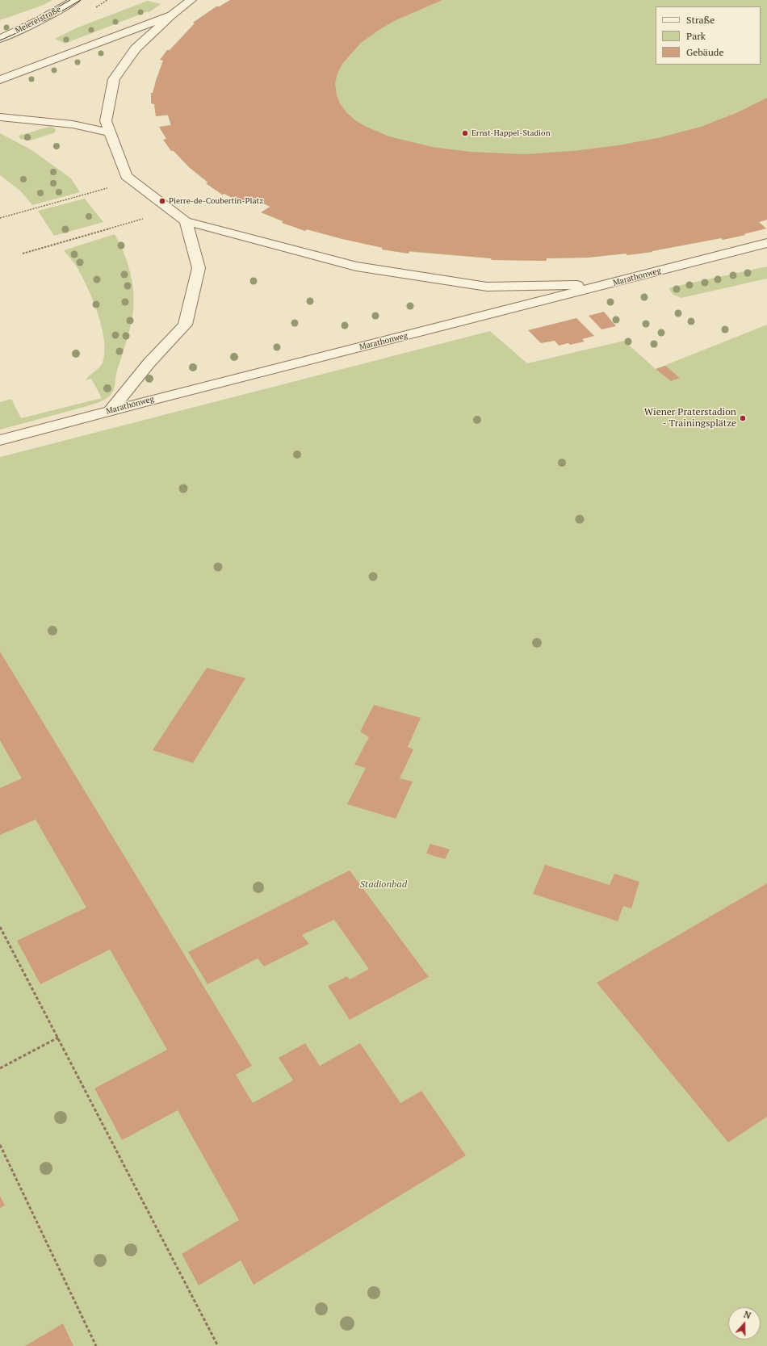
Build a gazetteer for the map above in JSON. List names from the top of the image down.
{
  "streets": {
    "street": ["Meiereistraße", "Marathonweg"]
  },
  "parks": ["Stadionbad"],
  "places": ["Ernst-Happel-Stadion", "Pierre-de-Coubertin-Platz", "Wiener Praterstadion - Trainingsplätze"],
  "legend": ["Straße", "Park", "Gebäude"],
  "north": "top"
}
